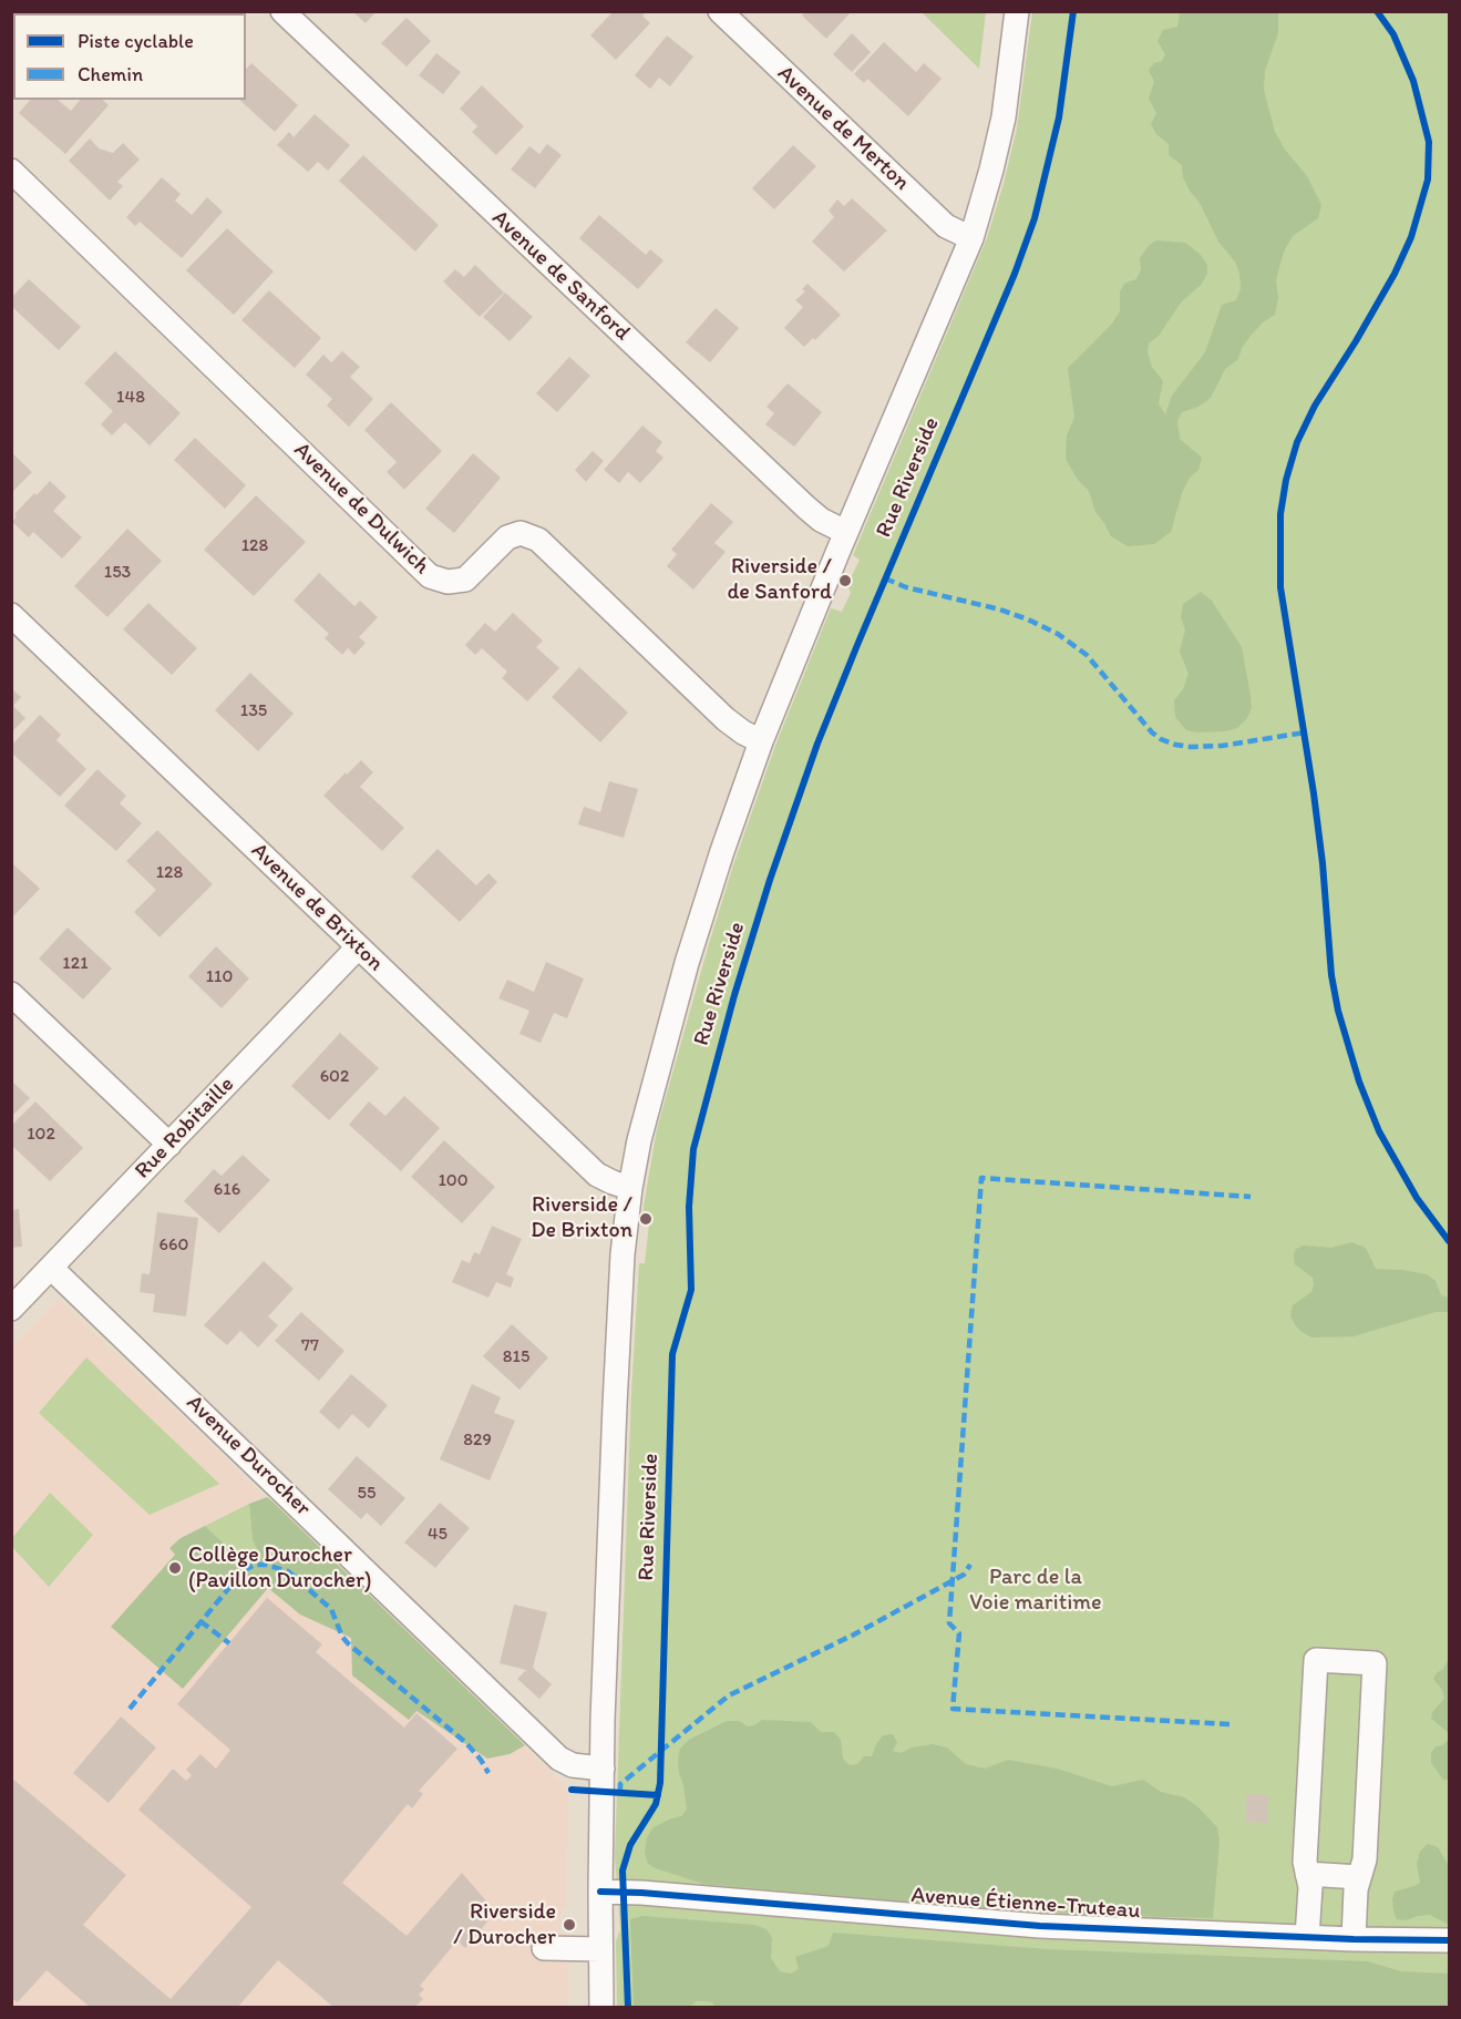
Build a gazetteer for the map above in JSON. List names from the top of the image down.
{
  "streets": {
    "street": [
      "Avenue de Merton",
      "Avenue de Sanford",
      "Rue Riverside",
      "Avenue de Dulwich",
      "Avenue de Brixton",
      "Rue Robitaille",
      "Avenue Durocher",
      "Avenue Étienne-Truteau"
    ]
  },
  "crossings": [
    ["Avenue de Merton", "Rue Riverside"],
    ["Avenue de Sanford", "Rue Riverside"],
    ["Rue Riverside", "Avenue de Dulwich"],
    ["Rue Riverside", "Avenue de Brixton"],
    ["Rue Riverside", "Avenue Durocher"],
    ["Rue Riverside", "Avenue Étienne-Truteau"],
    ["Avenue de Brixton", "Rue Robitaille"],
    ["Rue Robitaille", "Avenue Durocher"]
  ],
  "parks": ["Parc de la Voie maritime"],
  "places": [
    "Riverside / de Sanford",
    "Riverside / De Brixton",
    "Collège Durocher (Pavillon Durocher)",
    "Riverside / Durocher"
  ],
  "house_numbers": [
    "148",
    "128",
    "153",
    "135",
    "128",
    "121",
    "110",
    "602",
    "102",
    "100",
    "616",
    "660",
    "77",
    "815",
    "829",
    "55",
    "45"
  ],
  "legend": ["Piste cyclable", "Chemin"]
}
